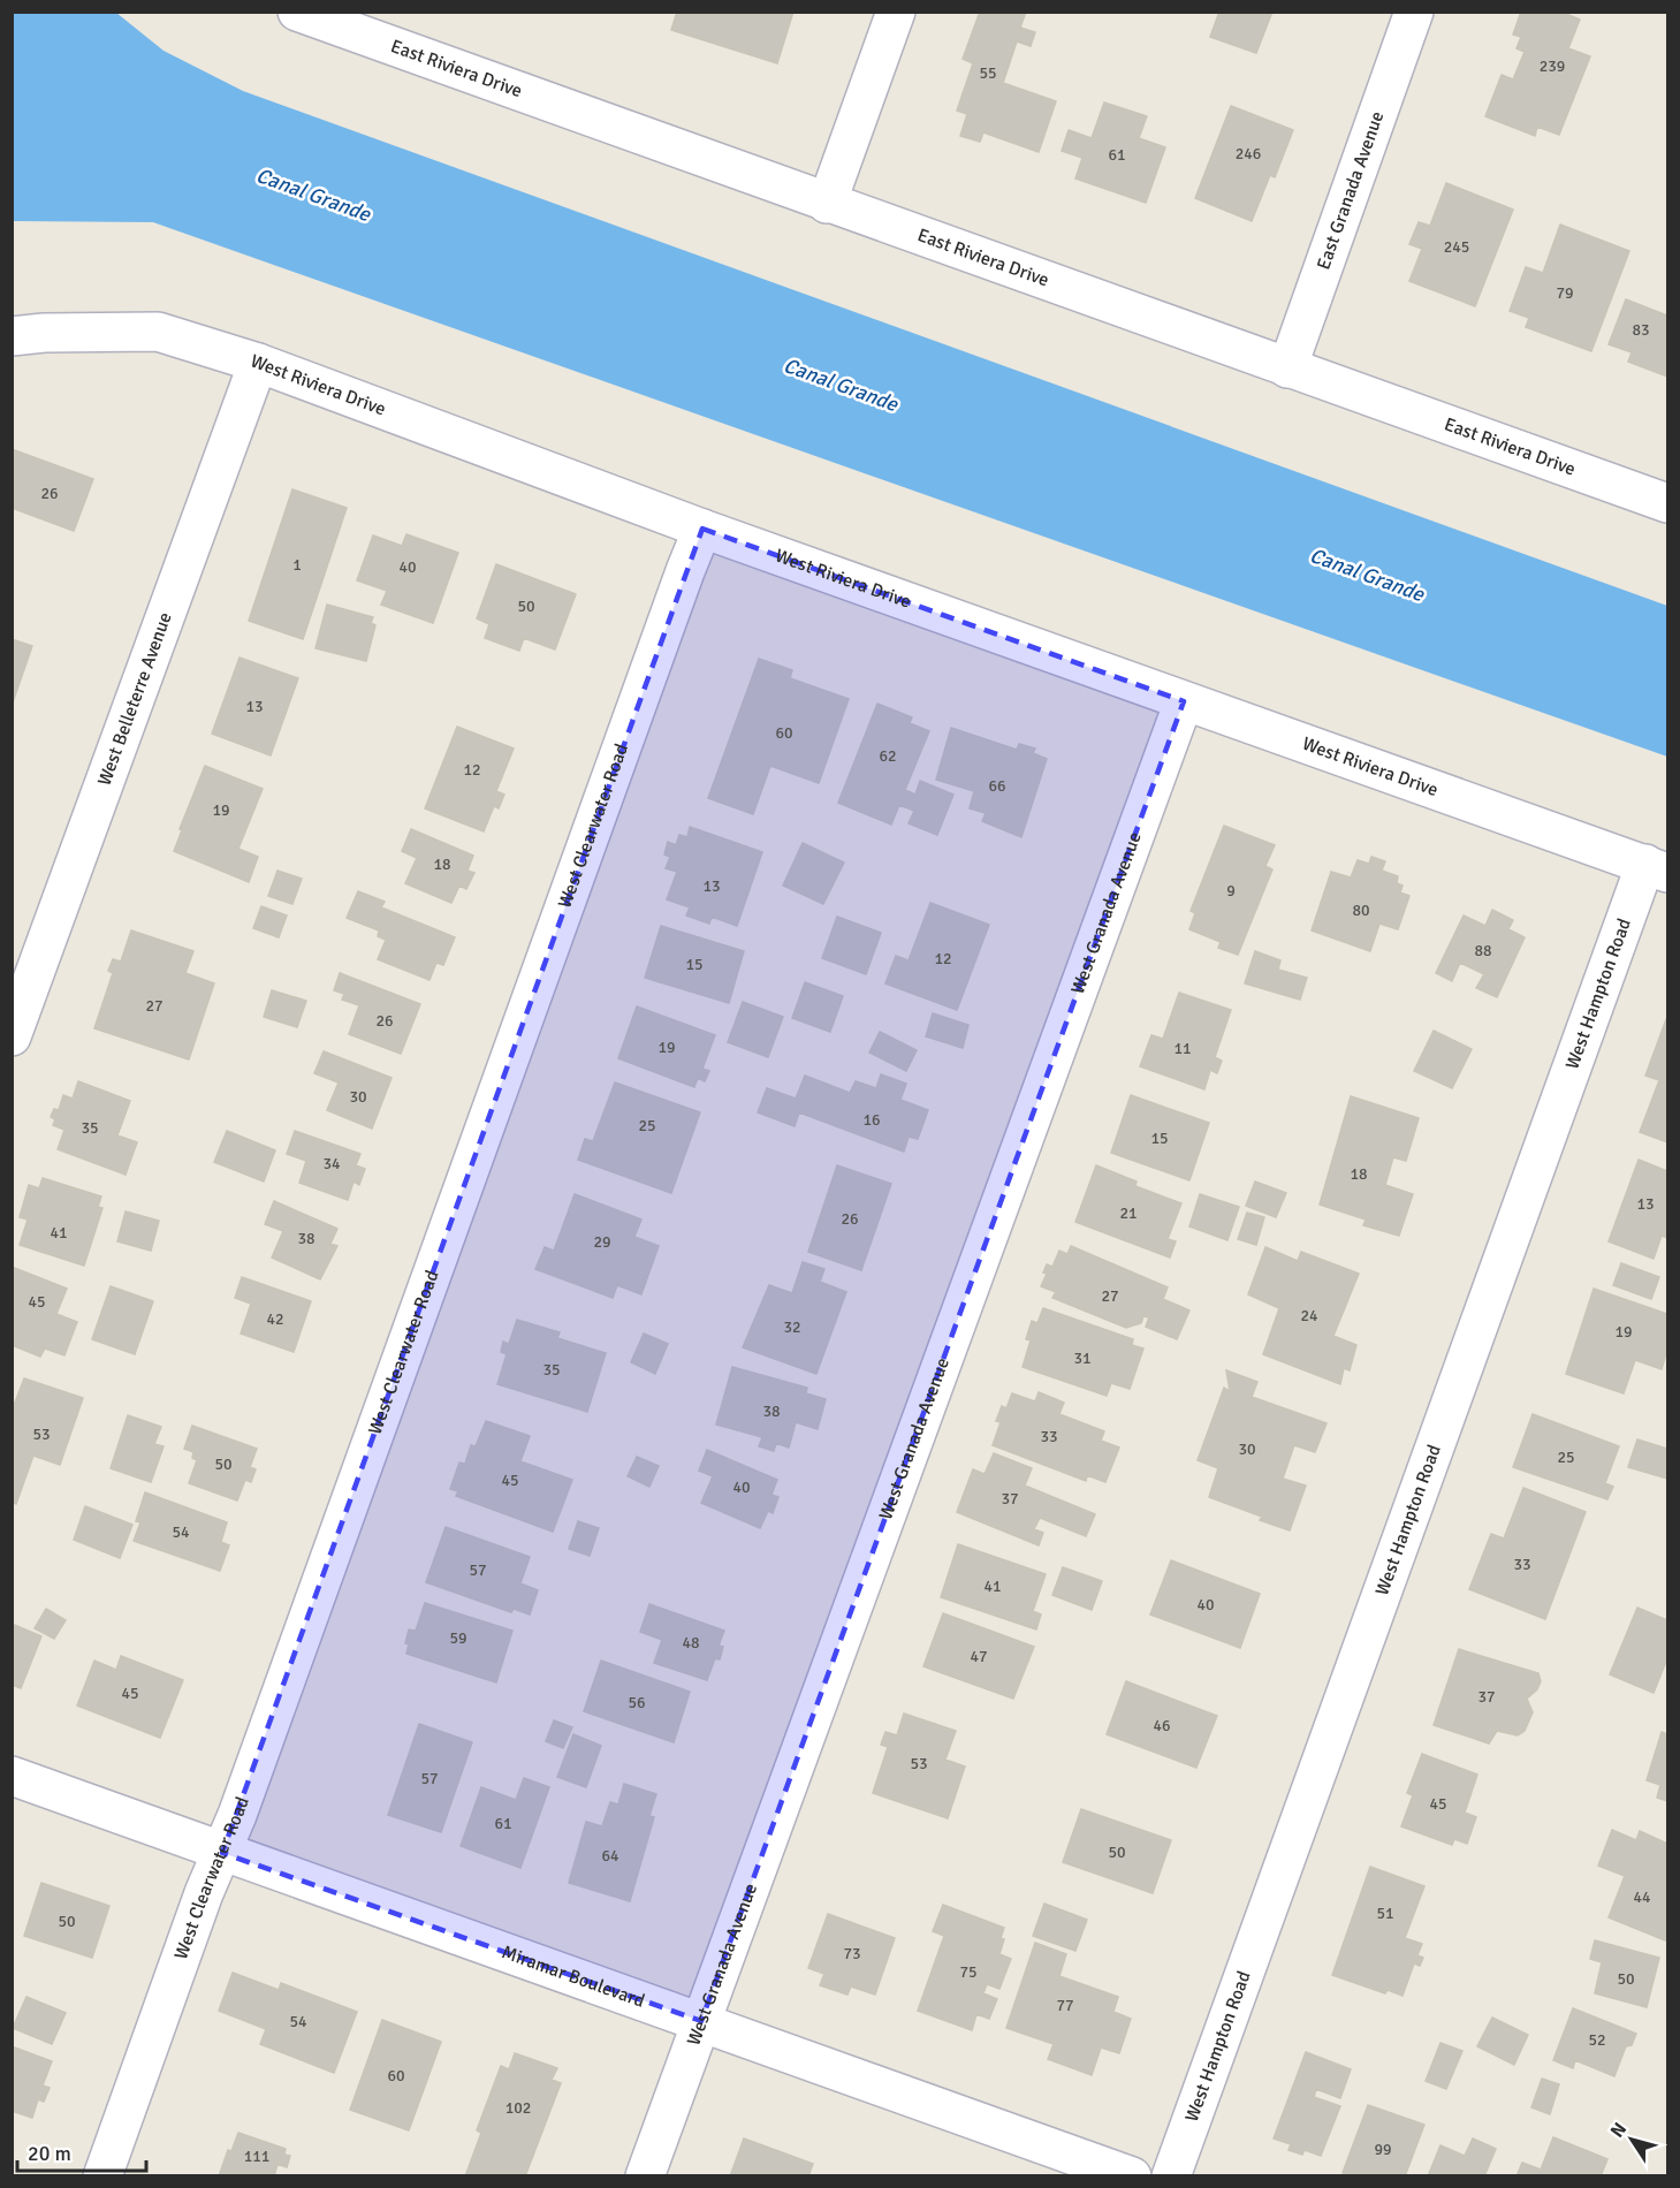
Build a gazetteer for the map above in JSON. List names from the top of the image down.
{
  "streets": {
    "street": [
      "East Riviera Drive",
      "East Granada Avenue",
      "West Riviera Drive",
      "West Belleterre Avenue",
      "West Clearwater Road",
      "West Granada Avenue",
      "West Hampton Road",
      "Miramar Boulevard"
    ]
  },
  "crossings": [
    ["East Riviera Drive", "East Granada Avenue"],
    ["West Riviera Drive", "West Belleterre Avenue"],
    ["West Riviera Drive", "West Clearwater Road"],
    ["West Riviera Drive", "West Granada Avenue"],
    ["West Riviera Drive", "West Hampton Road"],
    ["West Clearwater Road", "Miramar Boulevard"],
    ["West Granada Avenue", "Miramar Boulevard"]
  ],
  "water": ["Canal Grande"],
  "house_numbers": [
    "239",
    "55",
    "246",
    "61",
    "245",
    "79",
    "83",
    "26",
    "1",
    "40",
    "50",
    "13",
    "60",
    "62",
    "12",
    "66",
    "19",
    "18",
    "13",
    "9",
    "80",
    "88",
    "12",
    "15",
    "27",
    "26",
    "19",
    "11",
    "30",
    "16",
    "25",
    "35",
    "15",
    "34",
    "18",
    "13",
    "21",
    "26",
    "41",
    "38",
    "29",
    "27",
    "45",
    "24",
    "42",
    "32",
    "19",
    "31",
    "35",
    "38",
    "53",
    "33",
    "30",
    "25",
    "50",
    "45",
    "40",
    "37",
    "54",
    "33",
    "57",
    "41",
    "40",
    "59",
    "48",
    "47",
    "45",
    "37",
    "56",
    "46",
    "53",
    "57",
    "45",
    "61",
    "50",
    "64",
    "44",
    "51",
    "50",
    "73",
    "75",
    "50",
    "77",
    "54",
    "52",
    "60",
    "102",
    "99",
    "111"
  ],
  "scale_bar": "20 m",
  "north": "top left"
}
